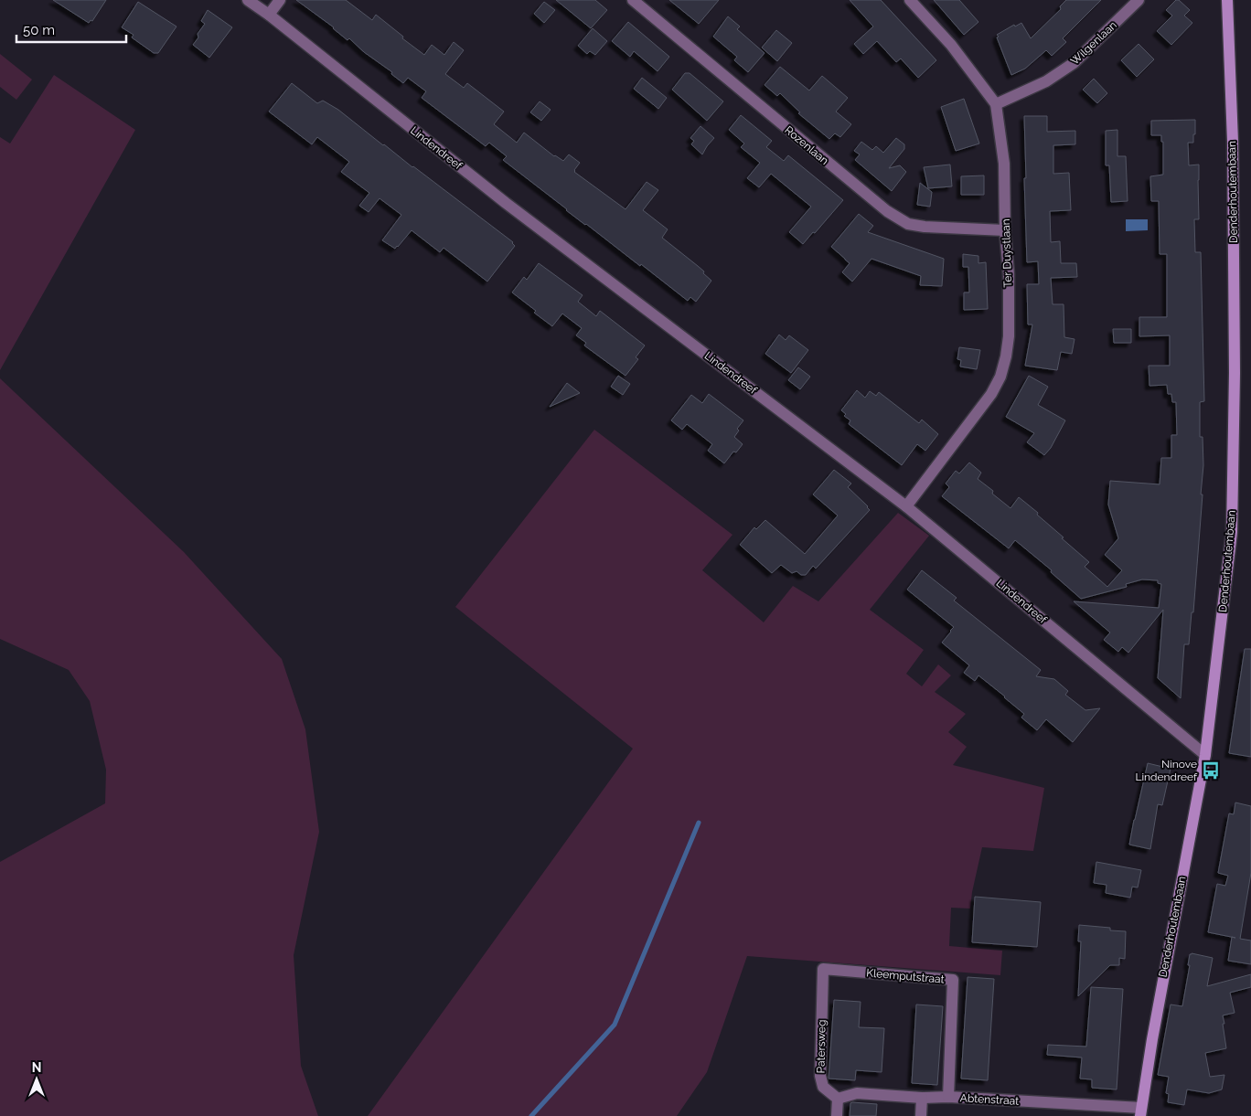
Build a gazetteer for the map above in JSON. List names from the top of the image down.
{
  "streets": {
    "street": [
      "Wilgenlaan",
      "Rozenlaan",
      "Lindendreef",
      "Denderhoutembaan",
      "Ter Duystlaan",
      "Kleemputstraat",
      "Patersweg",
      "Abtenstraat"
    ]
  },
  "crossings": [
    ["Wilgenlaan", "Ter Duystlaan"],
    ["Rozenlaan", "Ter Duystlaan"],
    ["Lindendreef", "Denderhoutembaan"],
    ["Lindendreef", "Ter Duystlaan"],
    ["Denderhoutembaan", "Abtenstraat"],
    ["Kleemputstraat", "Patersweg"],
    ["Kleemputstraat", "Abtenstraat"],
    ["Patersweg", "Abtenstraat"]
  ],
  "places": {
    "bus stop": ["Ninove Lindendreef"]
  },
  "scale_bar": "50 m",
  "north": "top"
}
